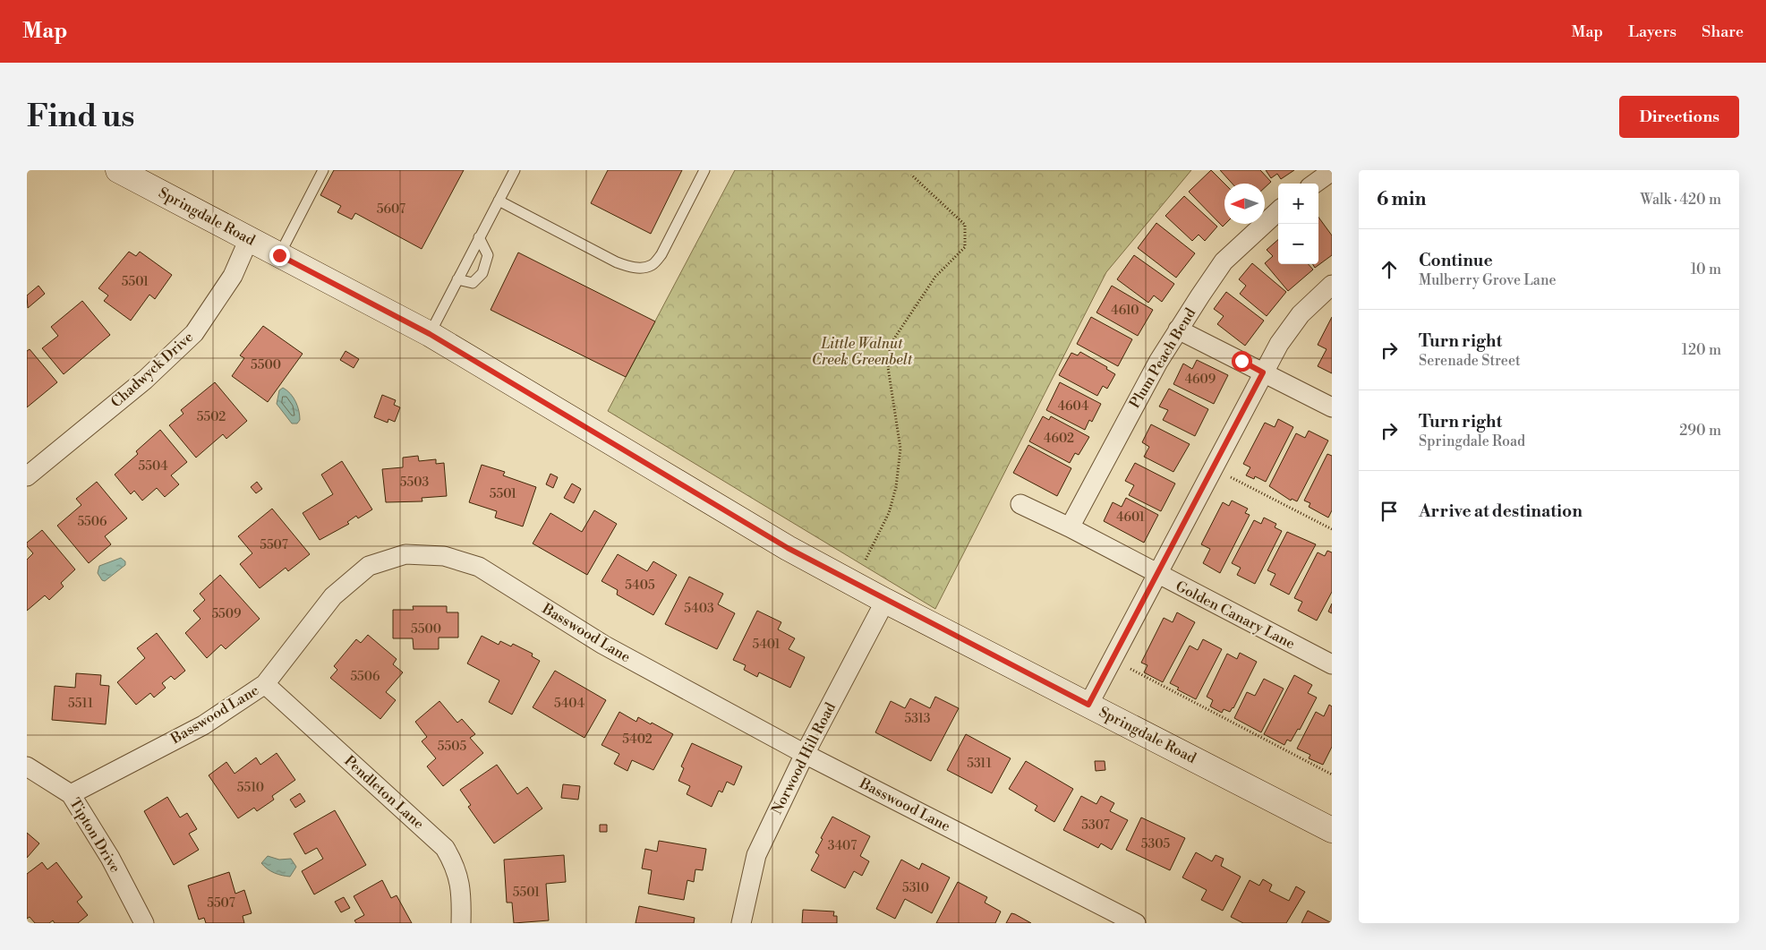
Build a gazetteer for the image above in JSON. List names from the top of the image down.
{
  "streets": {
    "main road": ["Springdale Road"],
    "street": [
      "Plum Peach Bend",
      "Chadwyck Drive",
      "Golden Canary Lane",
      "Basswood Lane",
      "Norwood Hill Road",
      "Pendleton Lane",
      "Tipton Drive"
    ]
  },
  "crossings": [
    ["Springdale Road", "Chadwyck Drive"],
    ["Springdale Road", "Norwood Hill Road"],
    ["Plum Peach Bend", "Golden Canary Lane"],
    ["Basswood Lane", "Norwood Hill Road"],
    ["Basswood Lane", "Pendleton Lane"],
    ["Basswood Lane", "Tipton Drive"]
  ],
  "parks": ["Little Walnut Creek Greenbelt"],
  "house_numbers": [
    "5607",
    "5501",
    "4610",
    "5500",
    "4609",
    "4604",
    "5502",
    "4602",
    "5504",
    "5503",
    "5501",
    "4601",
    "5506",
    "5507",
    "5405",
    "5403",
    "5509",
    "5500",
    "5401",
    "5506",
    "5511",
    "5404",
    "5313",
    "5402",
    "5505",
    "5311",
    "5510",
    "5307",
    "5305",
    "3407",
    "5310",
    "5501",
    "5507"
  ],
  "north": "left",
  "page": {
    "header": "Map",
    "nav": ["Map", "Layers", "Share"],
    "buttons": "Directions",
    "title": "Find us",
    "heading": ["6 min", "Walk · 420 m"],
    "map_buttons": ["+", "−"],
    "list": [
      ["Continue", "Mulberry Grove Lane", "10 m"],
      ["Turn right", "Serenade Street", "120 m"],
      ["Turn right", "Springdale Road", "290 m"],
      "Arrive at destination"
    ]
  }
}
